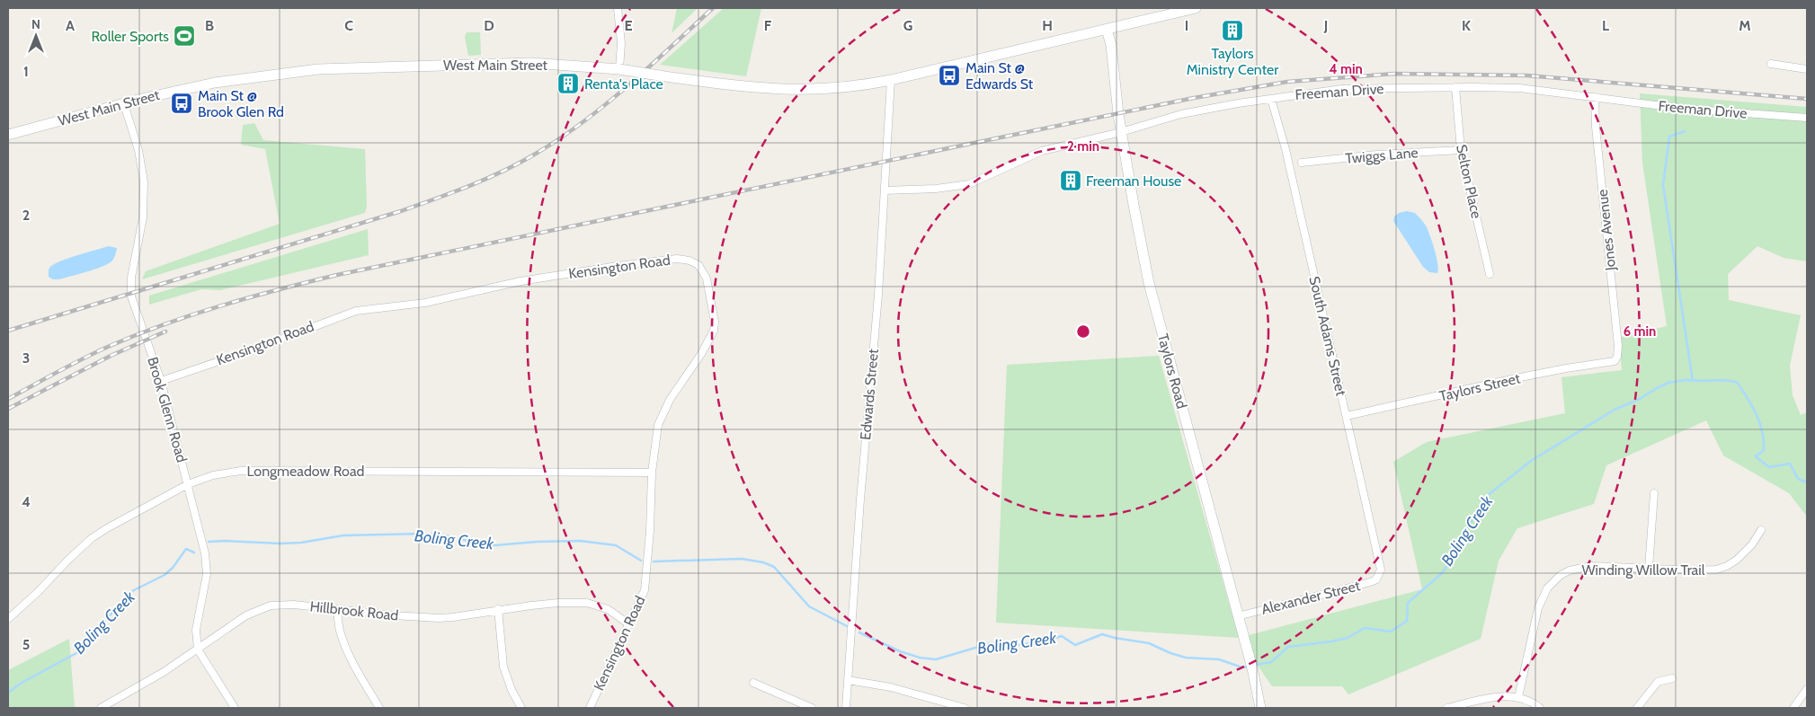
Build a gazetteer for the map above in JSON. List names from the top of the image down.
{
  "streets": {
    "street": [
      "West Main Street",
      "Freeman Drive",
      "Twiggs Lane",
      "Selton Place",
      "Jones Avenue",
      "Kensington Road",
      "South Adams Street",
      "Taylors Road",
      "Taylors Street",
      "Edwards Street",
      "Brook Glenn Road",
      "Longmeadow Road",
      "Winding Willow Trail",
      "Alexander Street",
      "Hillbrook Road"
    ]
  },
  "crossings": [
    ["West Main Street", "Taylors Road"],
    ["West Main Street", "Edwards Street"],
    ["West Main Street", "Brook Glenn Road"],
    ["Freeman Drive", "Selton Place"],
    ["Freeman Drive", "Jones Avenue"],
    ["Freeman Drive", "South Adams Street"],
    ["Freeman Drive", "Taylors Road"],
    ["Freeman Drive", "Edwards Street"],
    ["Twiggs Lane", "Selton Place"],
    ["Jones Avenue", "Taylors Street"],
    ["Kensington Road", "Brook Glenn Road"],
    ["Kensington Road", "Longmeadow Road"],
    ["Kensington Road", "Hillbrook Road"],
    ["South Adams Street", "Taylors Street"],
    ["South Adams Street", "Alexander Street"],
    ["Taylors Road", "Alexander Street"],
    ["Brook Glenn Road", "Longmeadow Road"],
    ["Brook Glenn Road", "Hillbrook Road"]
  ],
  "water": ["Boling Creek"],
  "places": {
    "building": ["Taylors Ministry Center", "Renta's Place", "Freeman House"],
    "sports": ["Roller Sports"],
    "bus stop": ["Main St @ Edwards St", "Main St @ Brook Glen Rd"]
  },
  "north": "top",
  "grid": {
    "columns": [
      "A",
      "B",
      "C",
      "D",
      "E",
      "F",
      "G",
      "H",
      "I",
      "J",
      "K",
      "L",
      "M"
    ],
    "rows": [
      "1",
      "2",
      "3",
      "4",
      "5"
    ]
  },
  "rings": ["4 min", "2 min", "6 min"]
}
